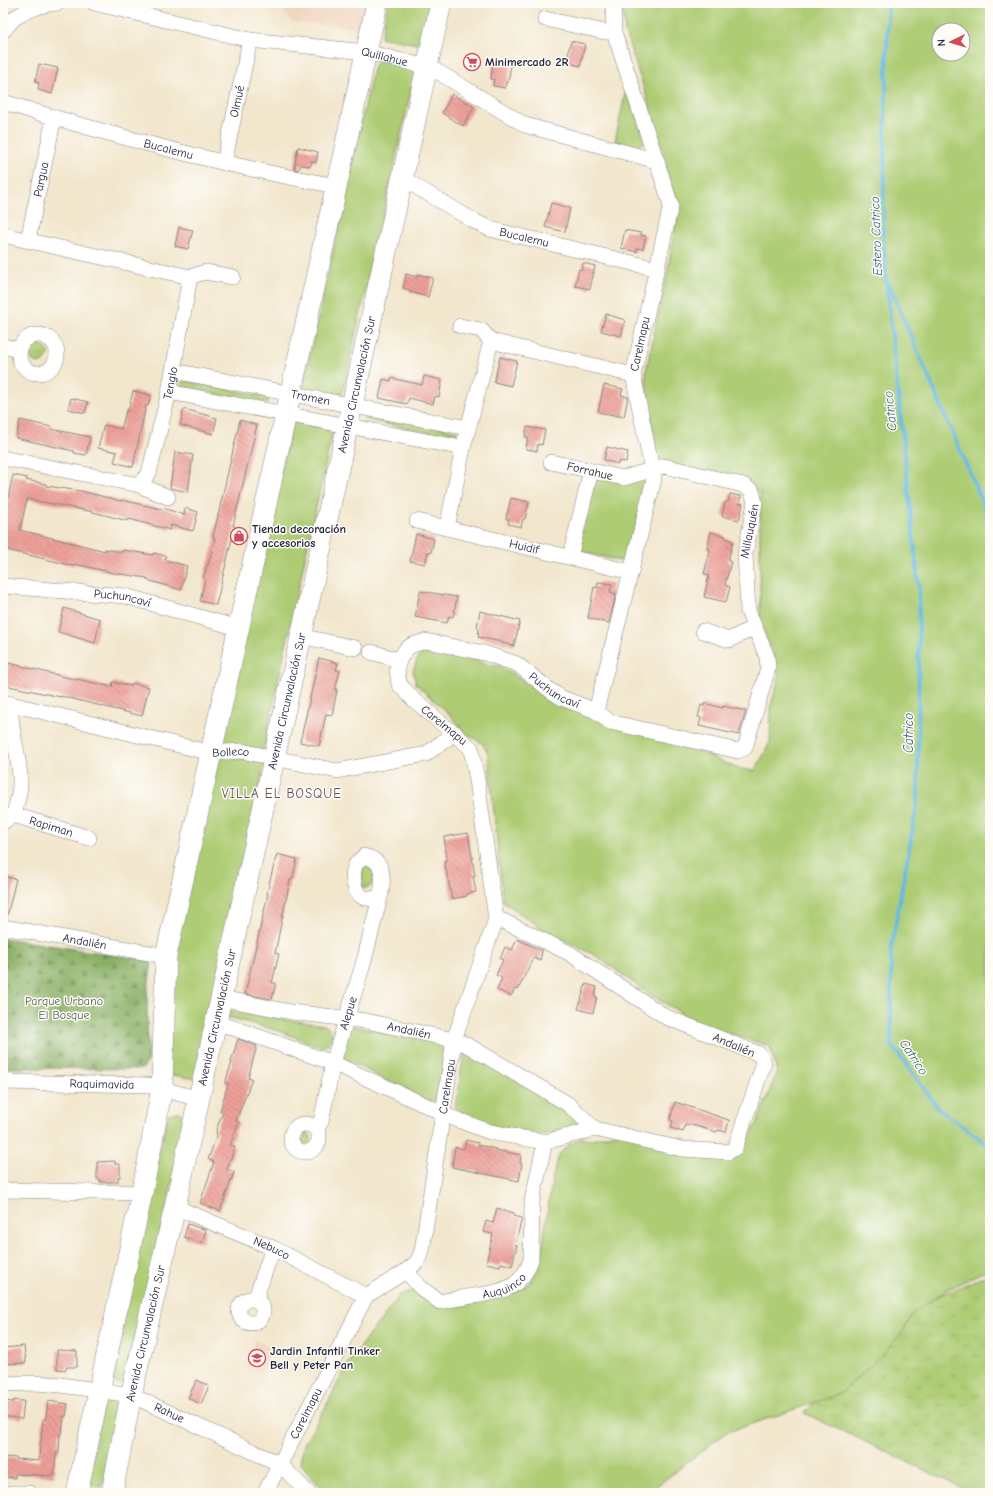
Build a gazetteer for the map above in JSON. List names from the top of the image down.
{
  "streets": {
    "main road": ["Avenida Circunvalación Sur"],
    "street": [
      "Quillahue",
      "Olmué",
      "Bucalemu",
      "Pargua",
      "Carelmapu",
      "Tenglo",
      "Tromen",
      "Forrahue",
      "Millauquén",
      "Huidif",
      "Puchuncaví",
      "Bolleco",
      "Rapiman",
      "Andalién",
      "Alepue",
      "Raquimavida",
      "Nebuco",
      "Auquinco",
      "Rahue"
    ]
  },
  "crossings": [
    ["Quillahue", "Olmué"],
    ["Quillahue", "Carelmapu"],
    ["Quillahue", "Avenida Circunvalación Sur"],
    ["Olmué", "Bucalemu"],
    ["Bucalemu", "Pargua"],
    ["Bucalemu", "Carelmapu"],
    ["Bucalemu", "Avenida Circunvalación Sur"],
    ["Carelmapu", "Forrahue"],
    ["Carelmapu", "Millauquén"],
    ["Carelmapu", "Huidif"],
    ["Carelmapu", "Puchuncaví"],
    ["Carelmapu", "Bolleco"],
    ["Carelmapu", "Andalién"],
    ["Carelmapu", "Nebuco"],
    ["Carelmapu", "Auquinco"],
    ["Carelmapu", "Rahue"],
    ["Tenglo", "Tromen"],
    ["Avenida Circunvalación Sur", "Tromen"],
    ["Avenida Circunvalación Sur", "Bolleco"],
    ["Avenida Circunvalación Sur", "Andalién"],
    ["Avenida Circunvalación Sur", "Raquimavida"],
    ["Avenida Circunvalación Sur", "Nebuco"],
    ["Avenida Circunvalación Sur", "Rahue"],
    ["Forrahue", "Millauquén"],
    ["Millauquén", "Puchuncaví"],
    ["Andalién", "Alepue"],
    ["Andalién", "Auquinco"]
  ],
  "districts": ["VILLA EL BOSQUE"],
  "water": ["Estero Catrico", "Catrico"],
  "parks": ["Parque Urbano El Bosque"],
  "places": {
    "supermarket": ["Minimercado 2R"],
    "shop": ["Tienda decoración y accesorios"],
    "school or university": ["Jardin Infantil Tinker Bell y Peter Pan"]
  },
  "north": "left"
}
